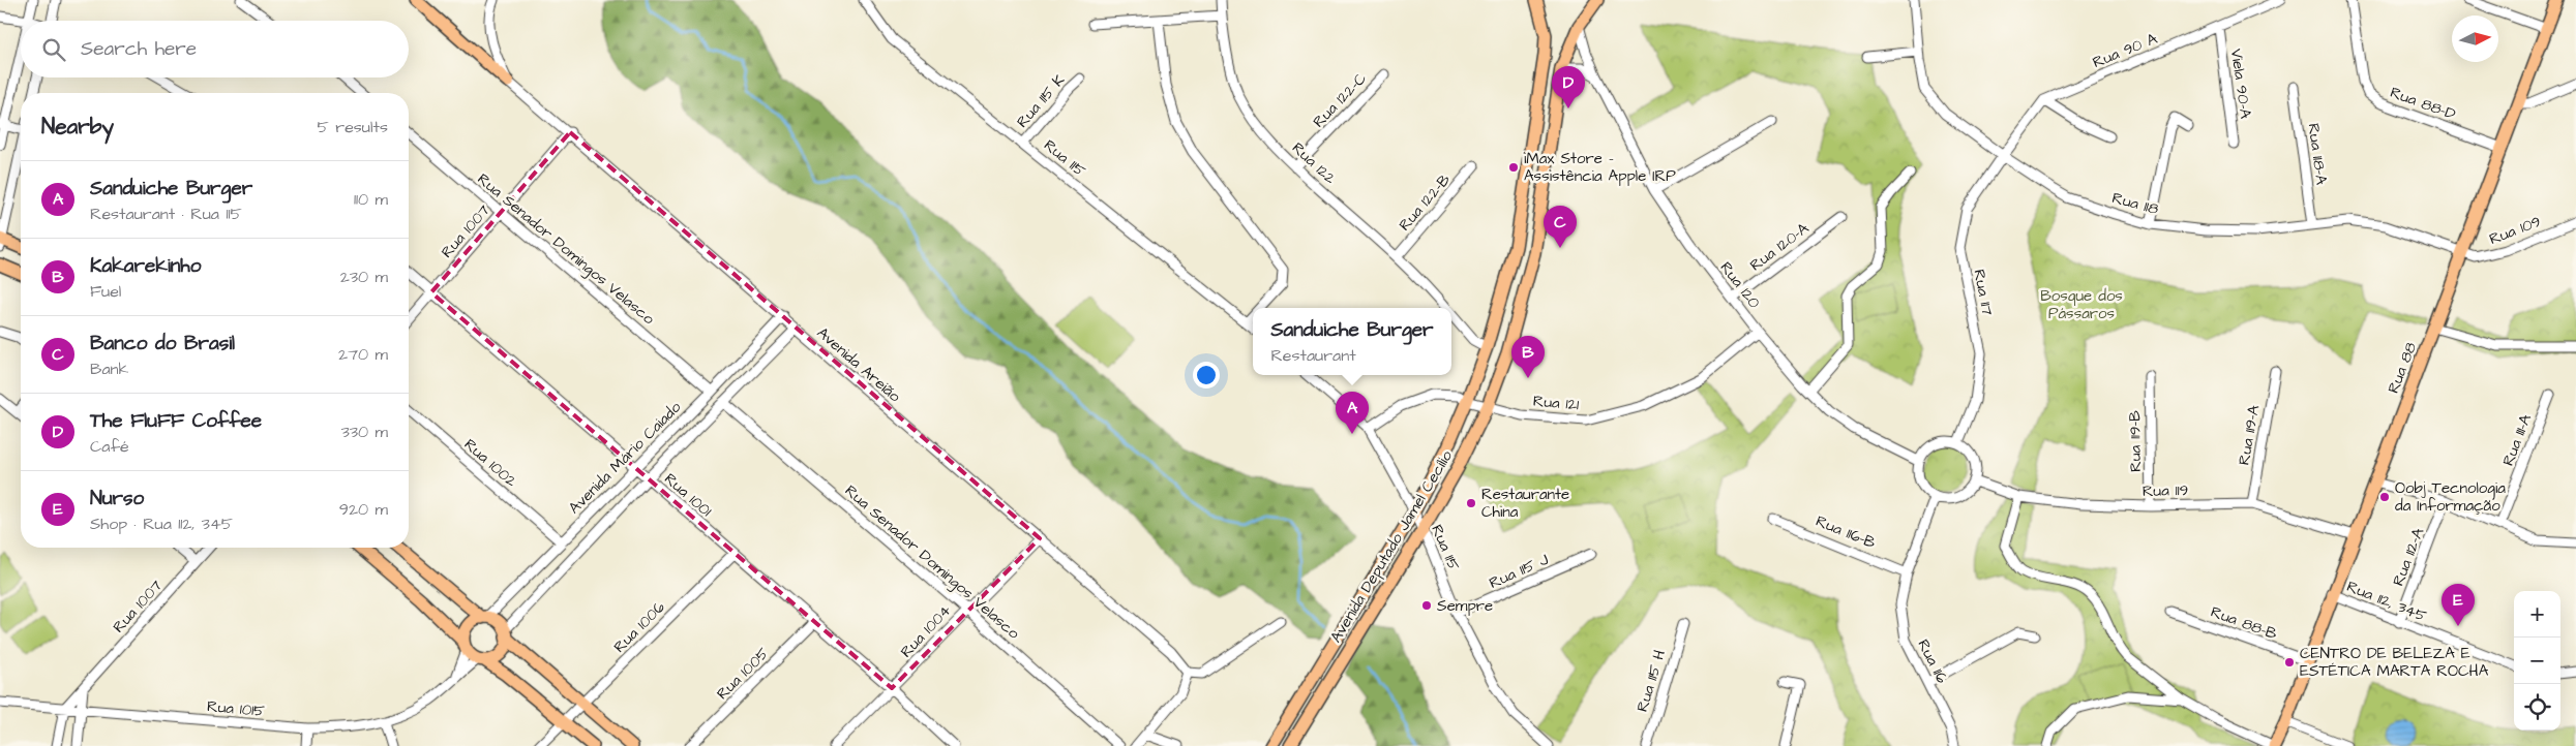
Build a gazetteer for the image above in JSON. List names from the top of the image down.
{
  "streets": {
    "main road": ["Rua 88", "Avenida Deputado Jamel Cecílio"],
    "street": [
      "Rua 90 A",
      "Viela 90-A",
      "Rua 122-C",
      "Rua 115 K",
      "Rua 88-D",
      "Rua 118-A",
      "Rua 115",
      "Rua 122",
      "Rua 122-B",
      "Rua 118",
      "Rua 109",
      "Rua 1007",
      "Rua 120-A",
      "Rua Senador Domingos Velasco",
      "Rua 120",
      "Rua 117",
      "Avenida Areião",
      "Rua 121",
      "Rua 119-A",
      "Rua 111-A",
      "Rua 119-B",
      "Avenida Mário Caiado",
      "Rua 1002",
      "Rua 119",
      "Rua 1001",
      "Rua 116-B",
      "Rua 112-A",
      "Rua 115 J",
      "Rua 112, 345",
      "Rua 88-B",
      "Rua 1006",
      "Rua 1004",
      "Rua 116",
      "Rua 1005",
      "Rua 115 H",
      "Rua 1015"
    ]
  },
  "crossings": [
    ["Rua 90 A", "Viela 90-A"],
    ["Rua 90 A", "Rua 118"],
    ["Rua 90 A", "Rua 117"],
    ["Rua 122-C", "Rua 122"],
    ["Rua 115 K", "Rua 115"],
    ["Rua 88-D", "Rua 88"],
    ["Rua 118-A", "Rua 118"],
    ["Rua 115", "Rua 121"],
    ["Rua 115", "Avenida Deputado Jamel Cecílio"],
    ["Rua 115", "Rua 115 J"],
    ["Rua 122", "Rua 122-B"],
    ["Rua 122", "Avenida Deputado Jamel Cecílio"],
    ["Rua 118", "Rua 109"],
    ["Rua 118", "Rua 117"],
    ["Rua 118", "Rua 88"],
    ["Rua 109", "Rua 88"],
    ["Rua 1007", "Rua Senador Domingos Velasco"],
    ["Rua 1007", "Avenida Areião"],
    ["Rua 1007", "Rua 1001"],
    ["Rua 1007", "Rua 1015"],
    ["Rua 120-A", "Rua 120"],
    ["Rua Senador Domingos Velasco", "Avenida Mário Caiado"],
    ["Rua Senador Domingos Velasco", "Rua 1004"],
    ["Rua 120", "Rua 117"],
    ["Rua 120", "Rua 121"],
    ["Rua 120", "Rua 119"],
    ["Rua 120", "Avenida Deputado Jamel Cecílio"],
    ["Rua 120", "Rua 116"],
    ["Rua 117", "Rua 119"],
    ["Rua 117", "Rua 116"],
    ["Avenida Areião", "Avenida Mário Caiado"],
    ["Avenida Areião", "Rua 1004"],
    ["Rua 88", "Rua 119"],
    ["Rua 88", "Rua 112, 345"],
    ["Rua 88", "Rua 88-B"],
    ["Rua 121", "Avenida Deputado Jamel Cecílio"],
    ["Rua 119-A", "Rua 119"],
    ["Rua 119-B", "Rua 119"],
    ["Avenida Mário Caiado", "Rua 1002"],
    ["Avenida Mário Caiado", "Rua 1001"],
    ["Avenida Mário Caiado", "Rua 1015"],
    ["Rua 119", "Rua 116"],
    ["Rua 1001", "Rua 1006"],
    ["Rua 1001", "Rua 1004"],
    ["Rua 1001", "Rua 1005"],
    ["Rua 116-B", "Rua 116"],
    ["Rua 112-A", "Rua 112, 345"]
  ],
  "parks": ["Bosque dos Pássaros"],
  "places": [
    "iMax Store - Assistência Apple IRP",
    "Oobj Tecnologia da Informação",
    "Restaurante China",
    "Sempre",
    "CENTRO DE BELEZA E ESTÉTICA MARTA ROCHA"
  ],
  "north": "right",
  "page": {
    "search": "Search here",
    "pins": [
      "D",
      "C",
      "B",
      "A",
      "E"
    ],
    "heading": ["Nearby", "5 results"],
    "list": [
      {
        "mark": "A",
        "name": "Sanduiche Burger",
        "note": "Restaurant · Rua 115",
        "value": "110 m"
      },
      {
        "mark": "B",
        "name": "Kakarekinho",
        "note": "Fuel",
        "value": "230 m"
      },
      {
        "mark": "C",
        "name": "Banco do Brasil",
        "note": "Bank",
        "value": "270 m"
      },
      {
        "mark": "D",
        "name": "The FluFF Coffee",
        "note": "Café",
        "value": "330 m"
      },
      {
        "mark": "E",
        "name": "Nurso",
        "note": "Shop · Rua 112, 345",
        "value": "920 m"
      }
    ],
    "popup": ["Sanduiche Burger", "Restaurant"],
    "map_buttons": ["+", "−"]
  }
}
